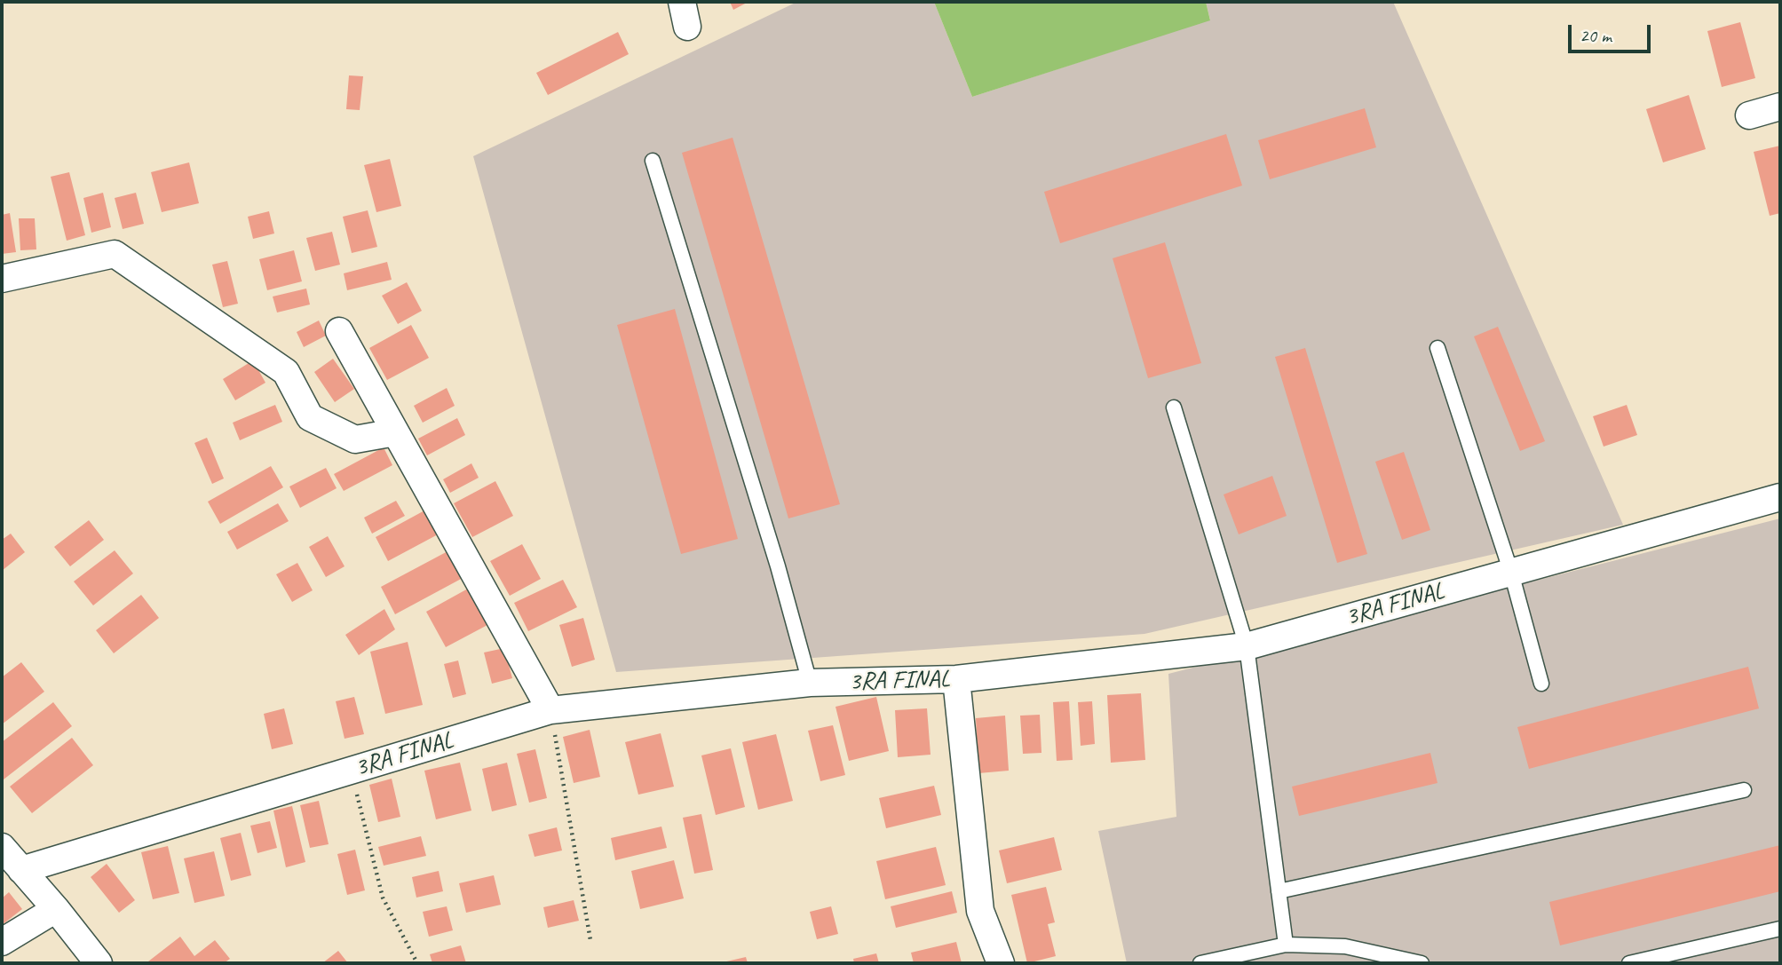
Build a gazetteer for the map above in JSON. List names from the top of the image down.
{
  "streets": {
    "street": ["3RA FINAL"]
  },
  "scale_bar": "20 m"
}
